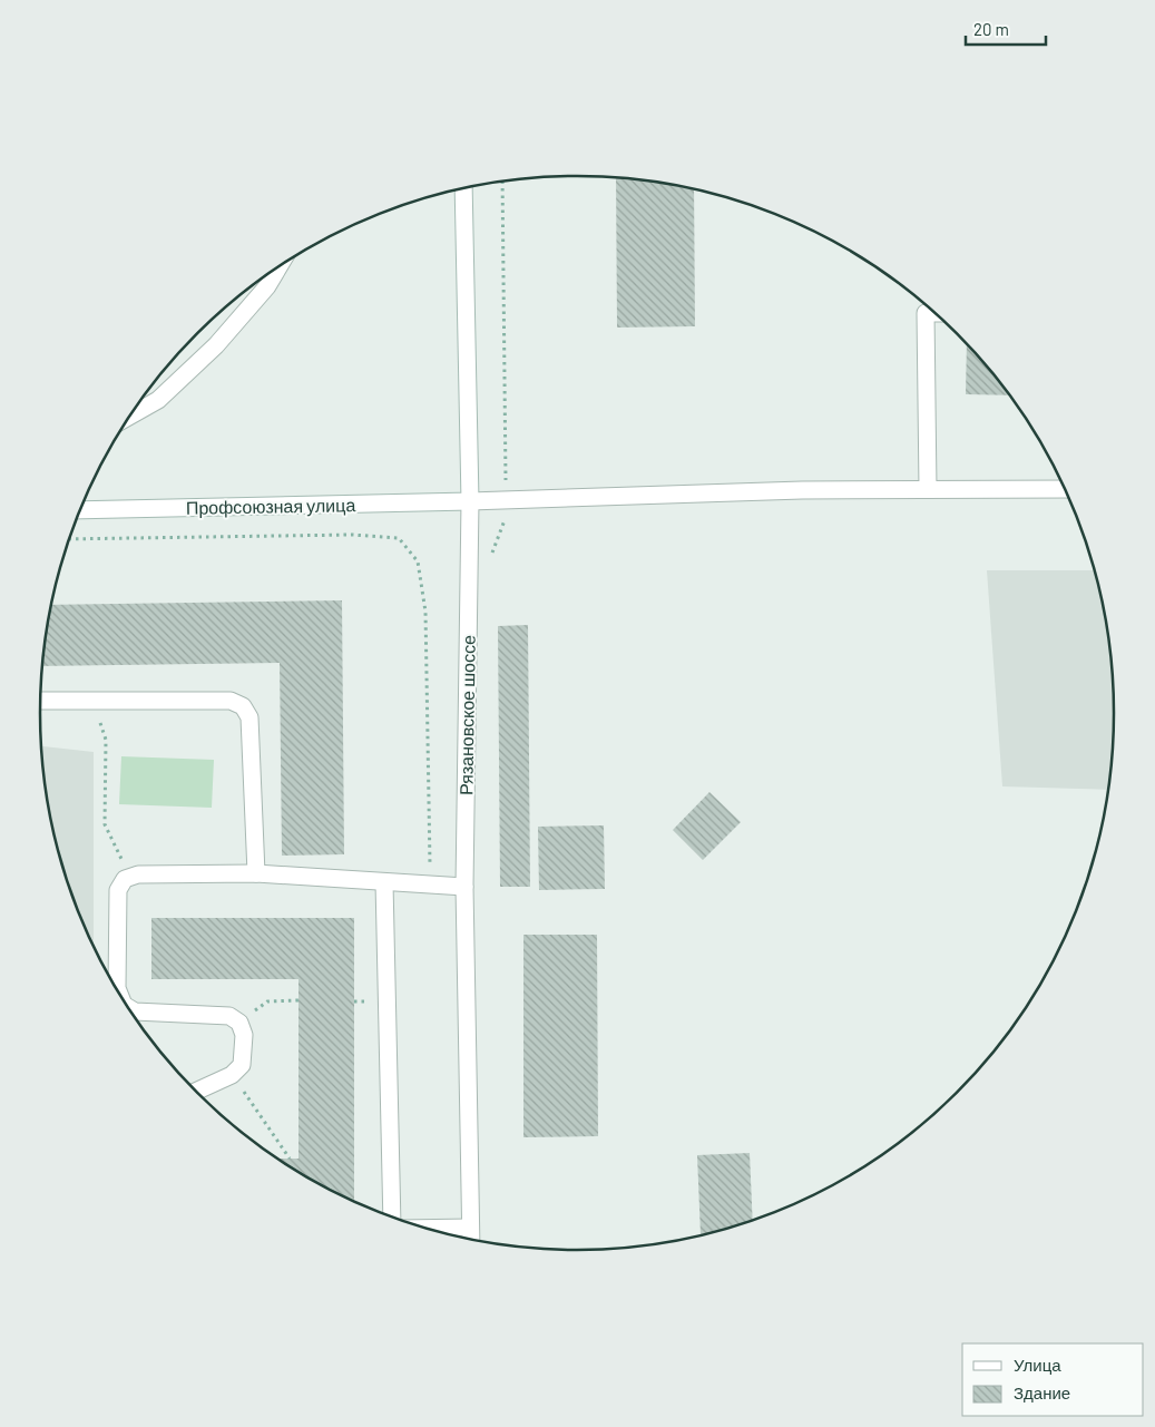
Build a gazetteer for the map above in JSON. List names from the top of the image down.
{
  "streets": {
    "street": ["Профсоюзная улица", "Рязановское шоссе"]
  },
  "crossings": [
    ["Профсоюзная улица", "Рязановское шоссе"]
  ],
  "legend": ["Улица", "Здание"],
  "scale_bar": "20 m"
}
